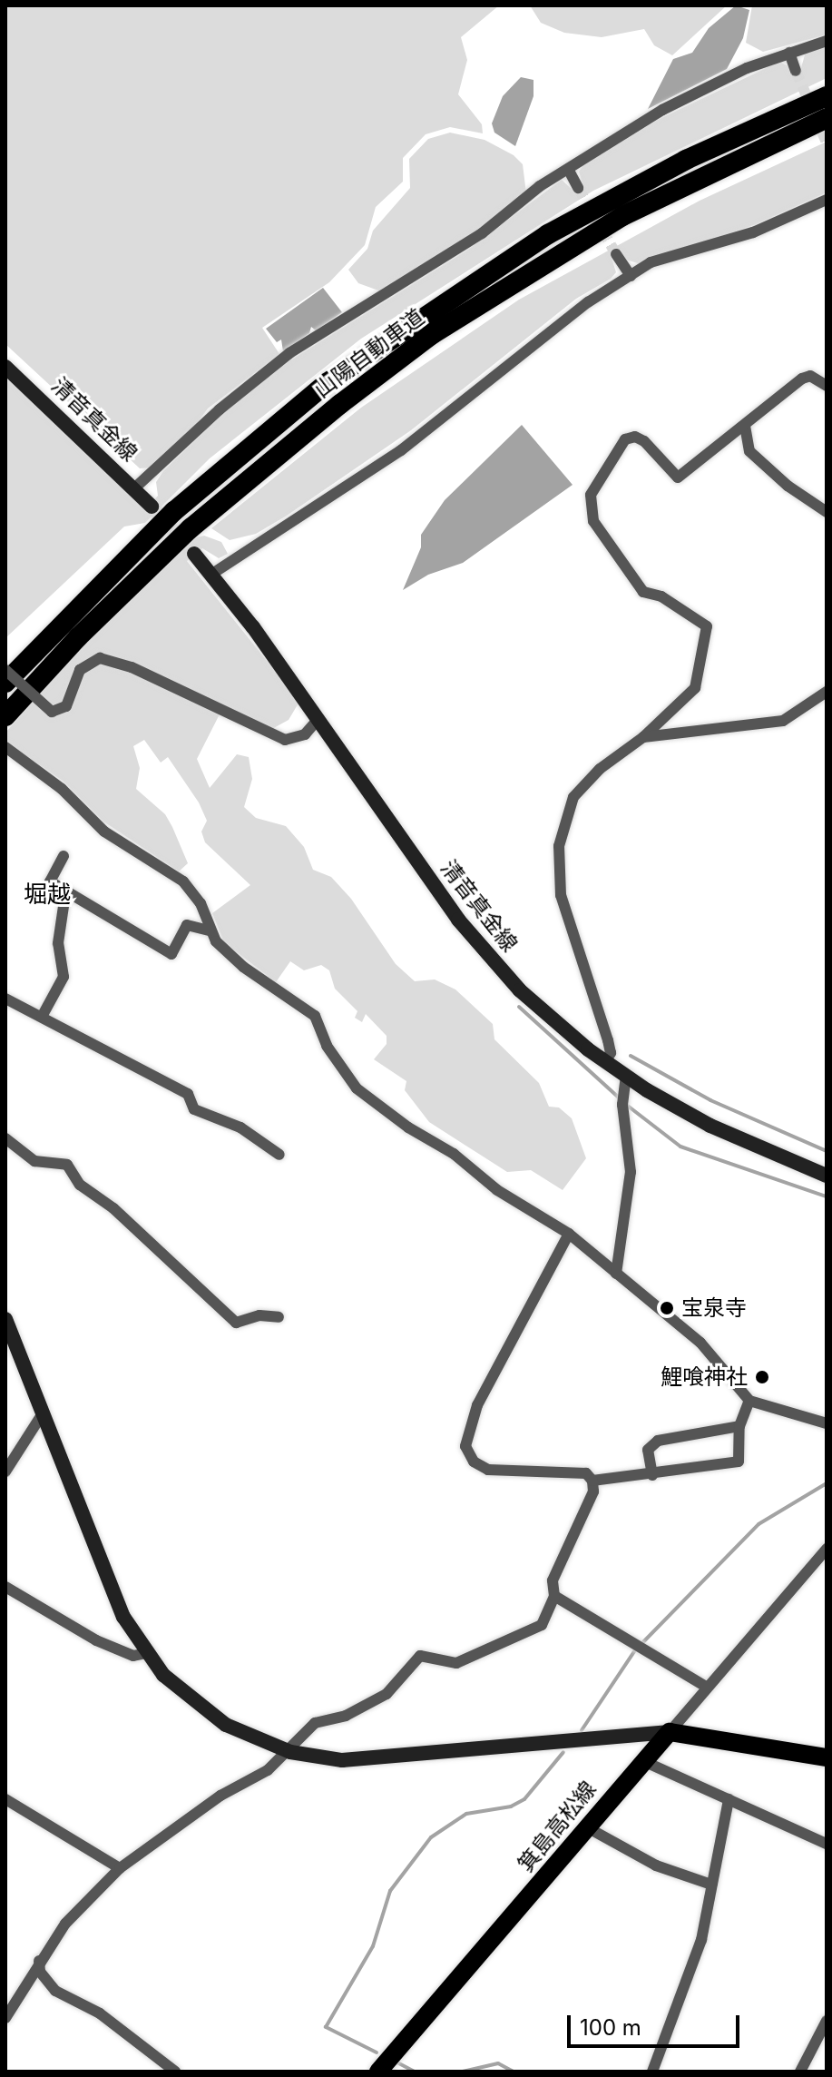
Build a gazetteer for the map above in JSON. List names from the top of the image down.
{
  "streets": {
    "highway": ["山陽自動車道"],
    "main road": ["清音真金線", "箕島高松線"]
  },
  "districts": ["堀越"],
  "places": ["宝泉寺", "鯉喰神社"],
  "scale_bar": "100 m"
}
